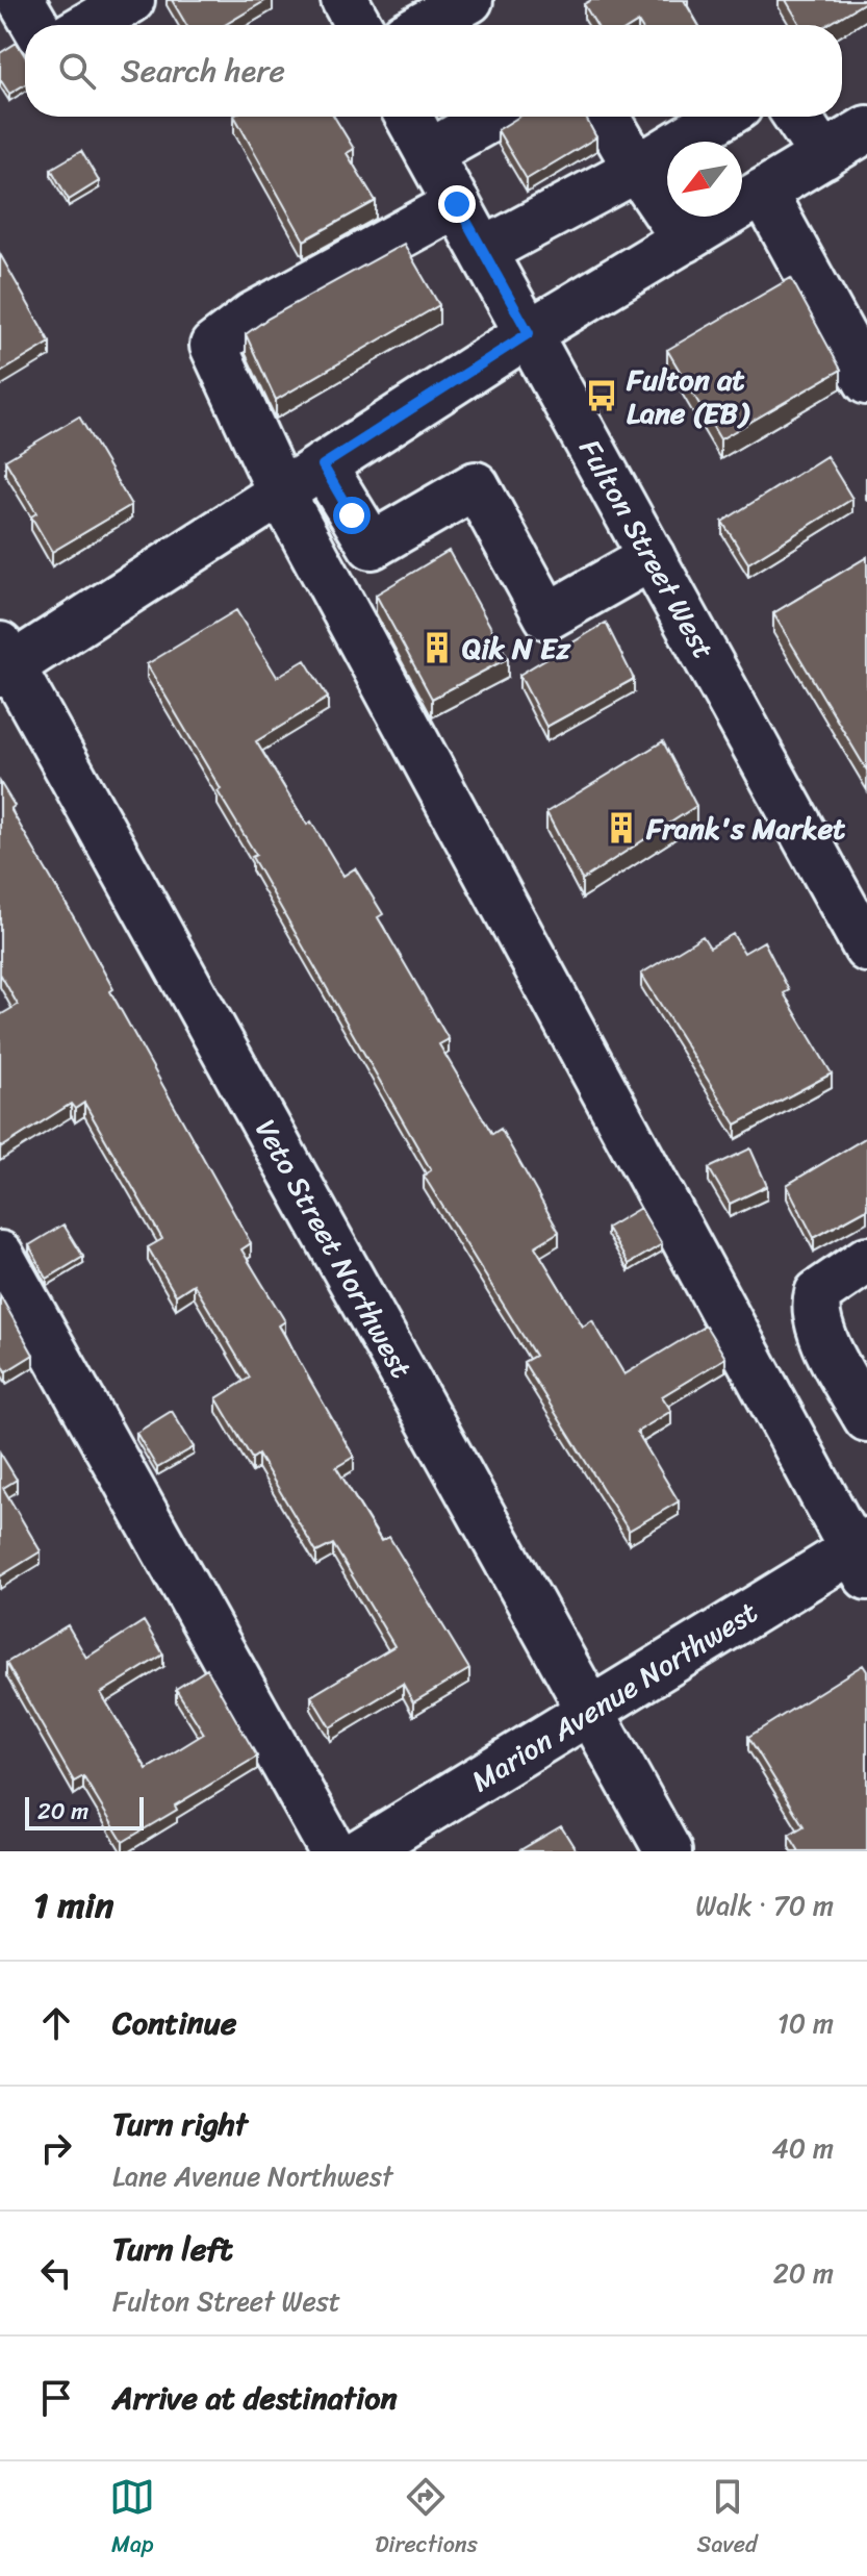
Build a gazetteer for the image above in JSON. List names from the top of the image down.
{
  "streets": {
    "street": ["Fulton Street West", "Veto Street Northwest", "Marion Avenue Northwest"]
  },
  "crossings": [
    ["Veto Street Northwest", "Marion Avenue Northwest"]
  ],
  "places": {
    "bus stop": ["Fulton at Lane (EB)"],
    "building": ["Qik N Ez", "Frank's Market"]
  },
  "scale_bar": "20 m",
  "north": "bottom left",
  "page": {
    "search": "Search here",
    "scale": "20 m",
    "heading": ["1 min", "Walk · 70 m"],
    "list": [
      ["Continue", "10 m"],
      ["Turn right", "Lane Avenue Northwest", "40 m"],
      ["Turn left", "Fulton Street West", "20 m"],
      "Arrive at destination"
    ],
    "nav": ["Map", "Directions", "Saved"]
  }
}
